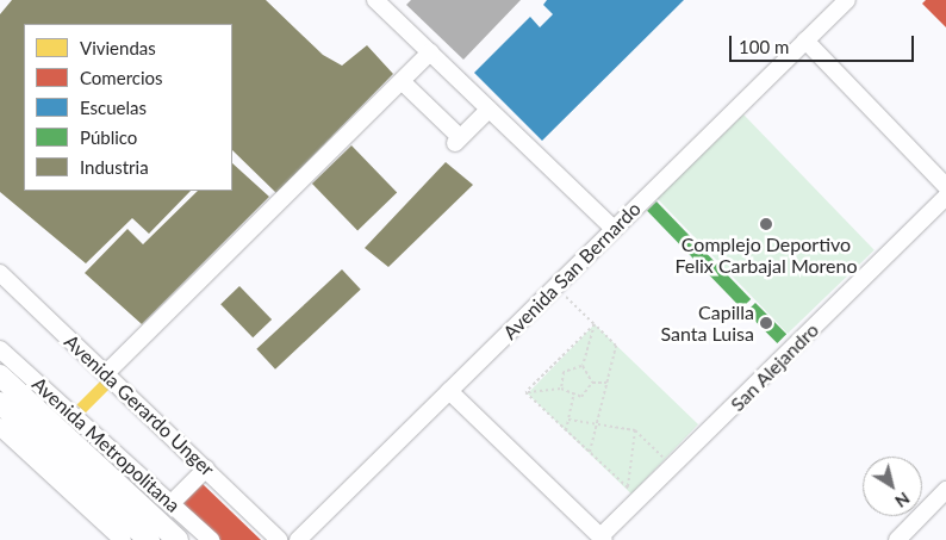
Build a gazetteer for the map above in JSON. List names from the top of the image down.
{
  "streets": {
    "main road": ["Avenida Metropolitana"],
    "street": ["Avenida San Bernardo", "San Alejandro", "Avenida Gerardo Unger"]
  },
  "places": ["Complejo Deportivo Felix Carbajal Moreno", "Capilla Santa Luisa"],
  "legend": [
    "Viviendas",
    "Comercios",
    "Escuelas",
    "Público",
    "Industria"
  ],
  "scale_bar": "100 m",
  "north": "bottom right"
}
